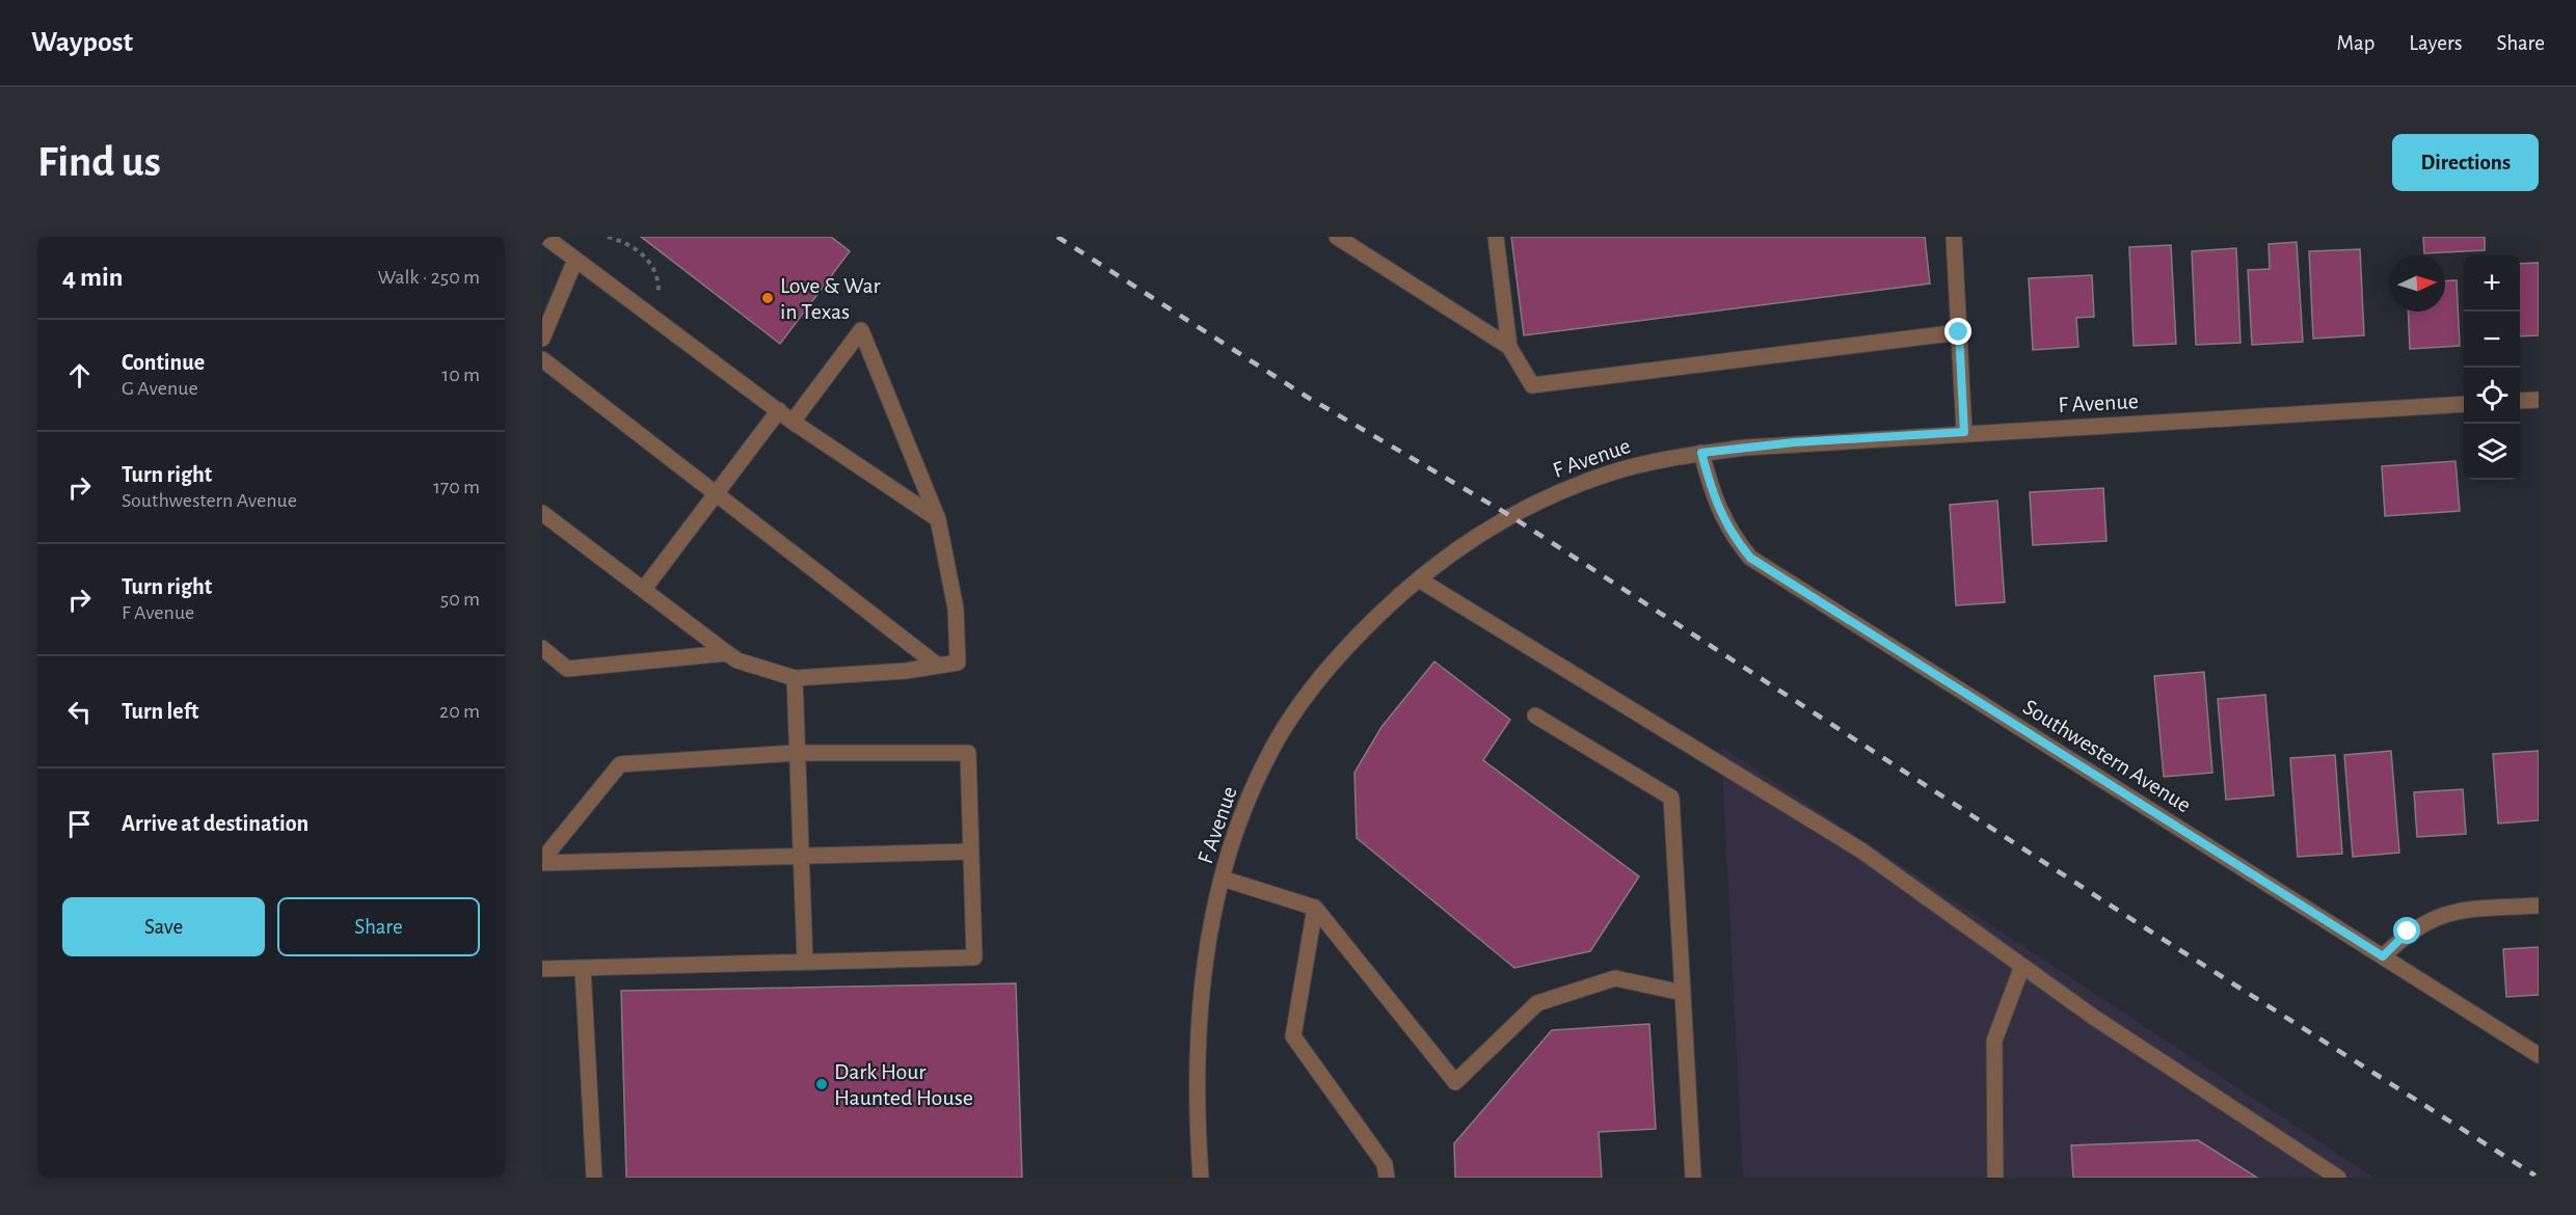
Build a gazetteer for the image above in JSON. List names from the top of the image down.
{
  "streets": {
    "street": ["F Avenue", "Southwestern Avenue"]
  },
  "crossings": [
    ["F Avenue", "Southwestern Avenue"]
  ],
  "places": ["Love & War in Texas", "Dark Hour Haunted House"],
  "north": "right",
  "page": {
    "header": "Waypost",
    "nav": ["Map", "Layers", "Share"],
    "buttons": [
      "Directions",
      ["Save", "Share"]
    ],
    "title": "Find us",
    "heading": ["4 min", "Walk · 250 m"],
    "map_buttons": ["+", "−"],
    "list": [
      ["Continue", "G Avenue", "10 m"],
      ["Turn right", "Southwestern Avenue", "170 m"],
      ["Turn right", "F Avenue", "50 m"],
      ["Turn left", "20 m"],
      "Arrive at destination"
    ]
  }
}
